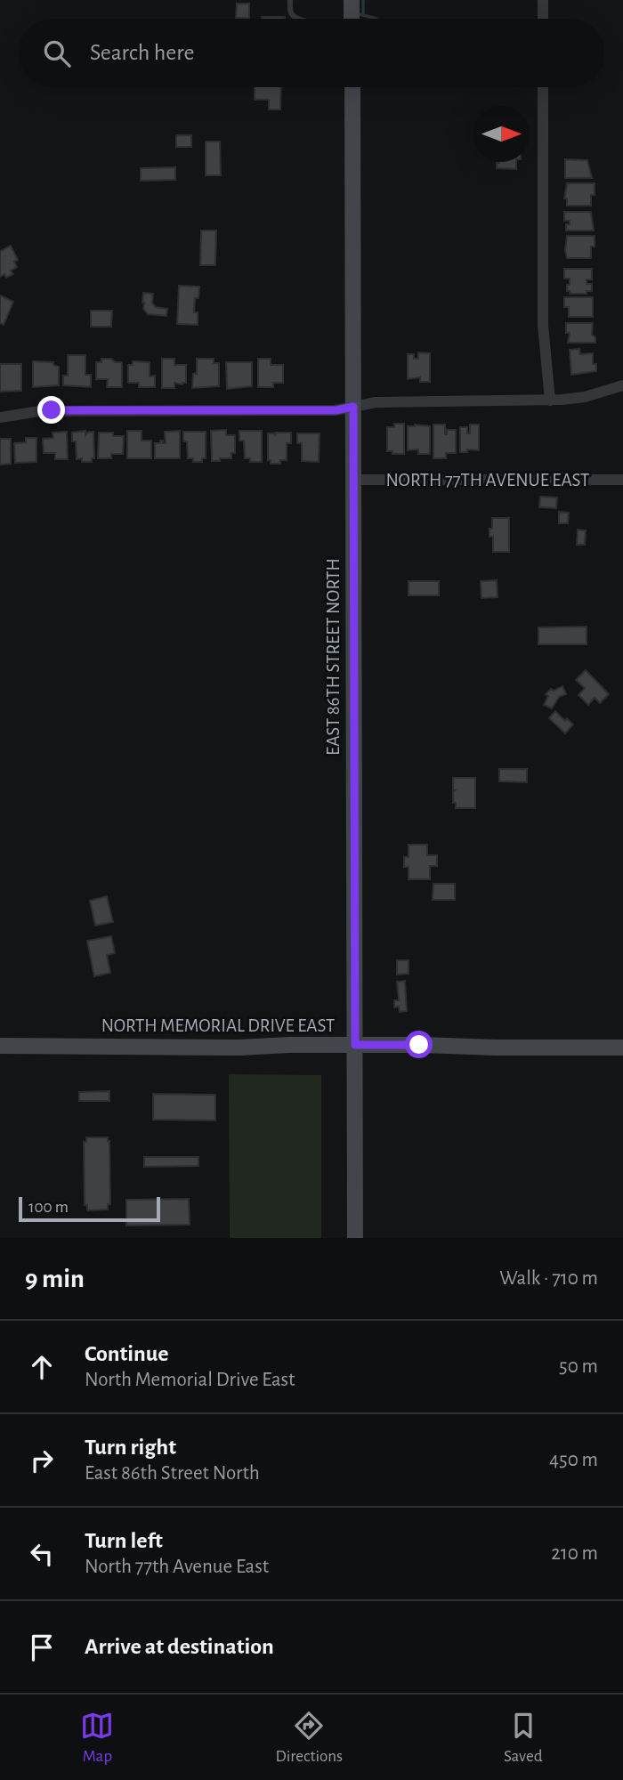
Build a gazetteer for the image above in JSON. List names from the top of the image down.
{
  "streets": {
    "street": ["NORTH 77TH AVENUE EAST", "EAST 86TH STREET NORTH", "NORTH MEMORIAL DRIVE EAST"]
  },
  "crossings": [
    ["NORTH 77TH AVENUE EAST", "EAST 86TH STREET NORTH"],
    ["EAST 86TH STREET NORTH", "NORTH MEMORIAL DRIVE EAST"]
  ],
  "scale_bar": "100 m",
  "north": "right",
  "page": {
    "search": "Search here",
    "scale": "100 m",
    "heading": ["9 min", "Walk · 710 m"],
    "list": [
      ["Continue", "North Memorial Drive East", "50 m"],
      ["Turn right", "East 86th Street North", "450 m"],
      ["Turn left", "North 77th Avenue East", "210 m"],
      "Arrive at destination"
    ],
    "nav": ["Map", "Directions", "Saved"]
  }
}
